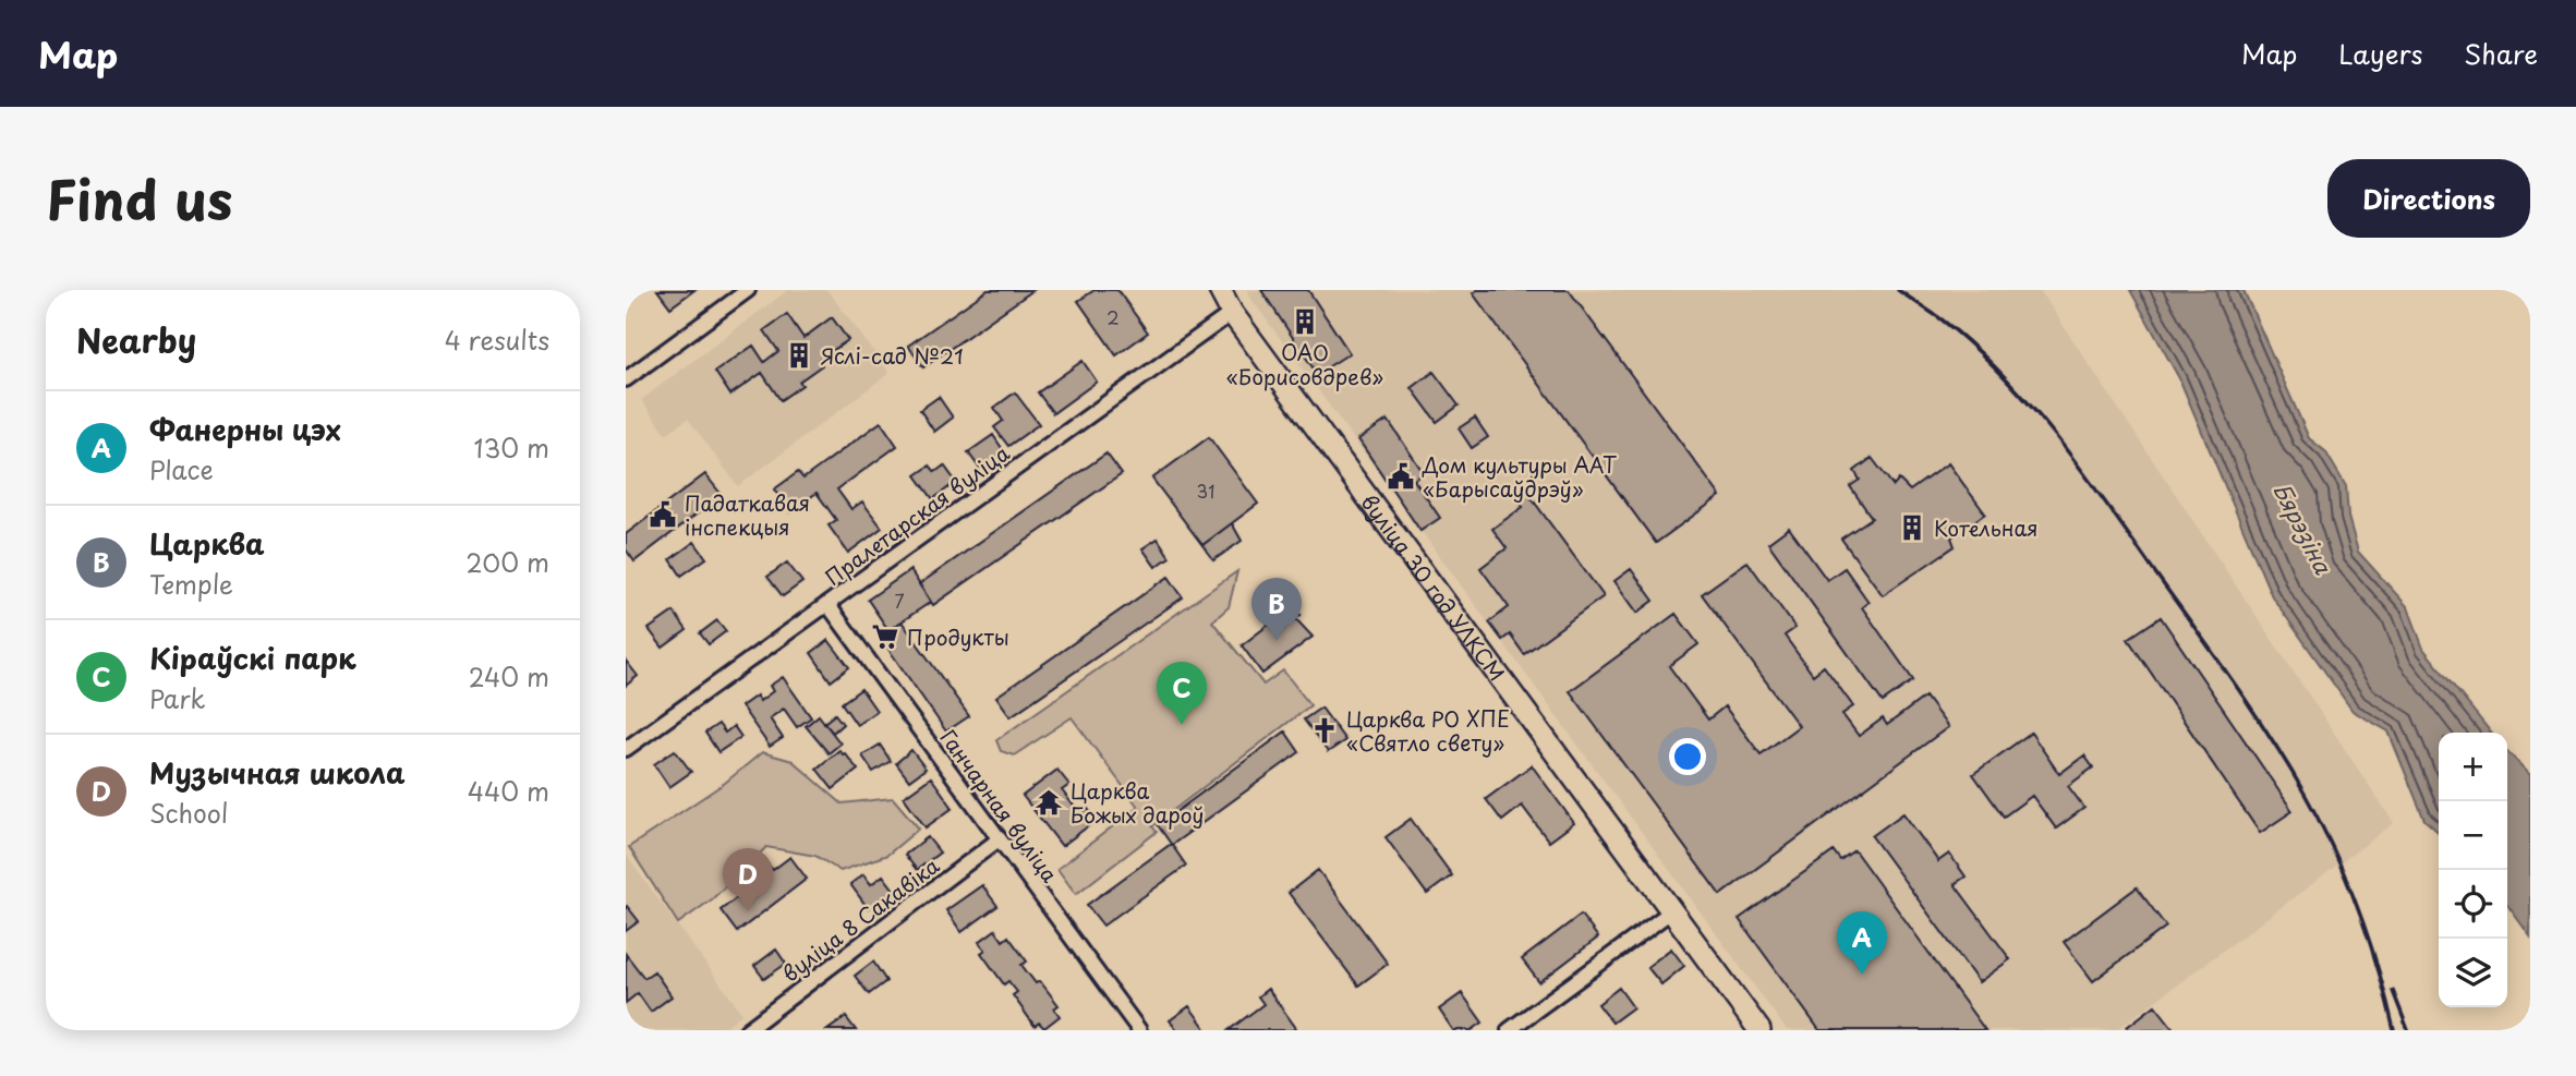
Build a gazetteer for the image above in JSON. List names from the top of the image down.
{
  "streets": {
    "main road": ["вуліца 30 год УЛКСМ"],
    "street": ["Пралетарская вуліца", "Ганчарная вуліца", "вуліца 8 Сакавіка"]
  },
  "crossings": [
    ["Пралетарская вуліца", "вуліца 30 год УЛКСМ"],
    ["Пралетарская вуліца", "Ганчарная вуліца"],
    ["Ганчарная вуліца", "вуліца 8 Сакавіка"]
  ],
  "water": ["Бярэзіна"],
  "places": {
    "building": ["ОАО «Борисовдрев»", "Яслі-сад №21", "Котельная"],
    "public building": ["Дом культуры ААТ «Барысаўдрэў»", "Падаткавая інспекцыя"],
    "supermarket": ["Продукты"],
    "church": ["Царква РО ХПЕ «Святло свету»"],
    "temple": ["Царква Божых дароў"]
  },
  "house_numbers": ["2", "31", "7"],
  "page": {
    "header": "Map",
    "nav": ["Map", "Layers", "Share"],
    "title": "Find us",
    "buttons": "Directions",
    "heading": ["Nearby", "4 results"],
    "list": [
      {
        "mark": "A",
        "name": "Фанерны цэх",
        "note": "Place",
        "value": "130 m"
      },
      {
        "mark": "B",
        "name": "Царква",
        "note": "Temple",
        "value": "200 m"
      },
      {
        "mark": "C",
        "name": "Кіраўскі парк",
        "note": "Park",
        "value": "240 m"
      },
      {
        "mark": "D",
        "name": "Музычная школа",
        "note": "School",
        "value": "440 m"
      }
    ],
    "pins": [
      "B",
      "C",
      "D",
      "A"
    ],
    "map_buttons": ["+", "−"]
  }
}
